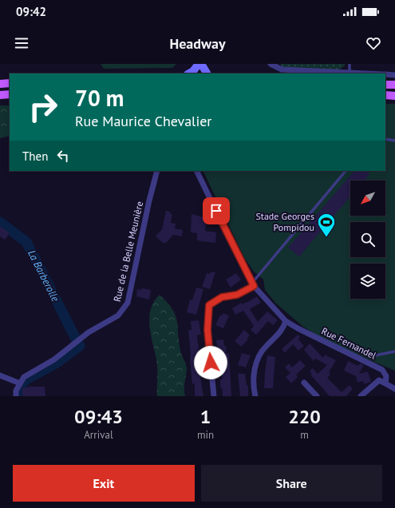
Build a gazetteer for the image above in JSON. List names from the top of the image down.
{
  "streets": {
    "street": ["Rue de la Belle Meunière", "Rue Fernandel"]
  },
  "water": ["La Barberolle"],
  "places": {
    "sports": ["Stade Georges Pompidou"]
  },
  "north": "bottom left",
  "page": {
    "status": "09:42",
    "header": "Headway",
    "turn": ["70 m", "Rue Maurice Chevalier"],
    "then": "Then",
    "eta": [
      "09:43",
      "Arrival",
      "1",
      "min",
      "220",
      "m"
    ],
    "buttons": ["Exit", "Share"]
  }
}
